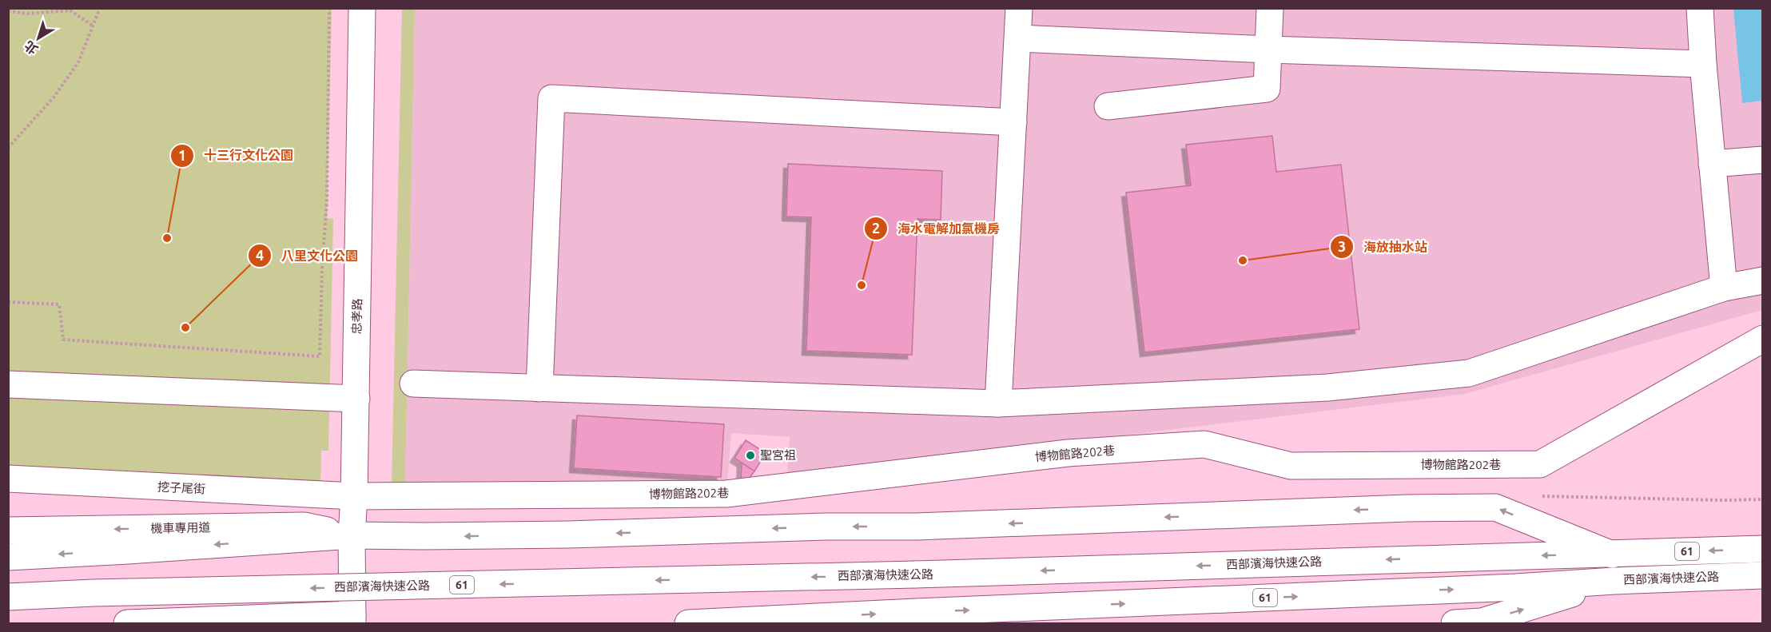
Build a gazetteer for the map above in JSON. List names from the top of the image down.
{
  "streets": {
    "main road": [
      "忠孝路",
      "博物館路202巷",
      "挖子尾街",
      "機車專用道",
      "61",
      "西部濱海快速公路"
    ]
  },
  "crossings": [
    ["忠孝路", "博物館路202巷"],
    ["忠孝路", "挖子尾街"],
    ["忠孝路", "機車專用道"],
    ["博物館路202巷", "挖子尾街"]
  ],
  "places": [
    "十三行文化公園",
    "海放抽水站",
    "海水電解加氯機房",
    "八里文化公園",
    "聖宮祖"
  ],
  "north": "bottom left"
}
